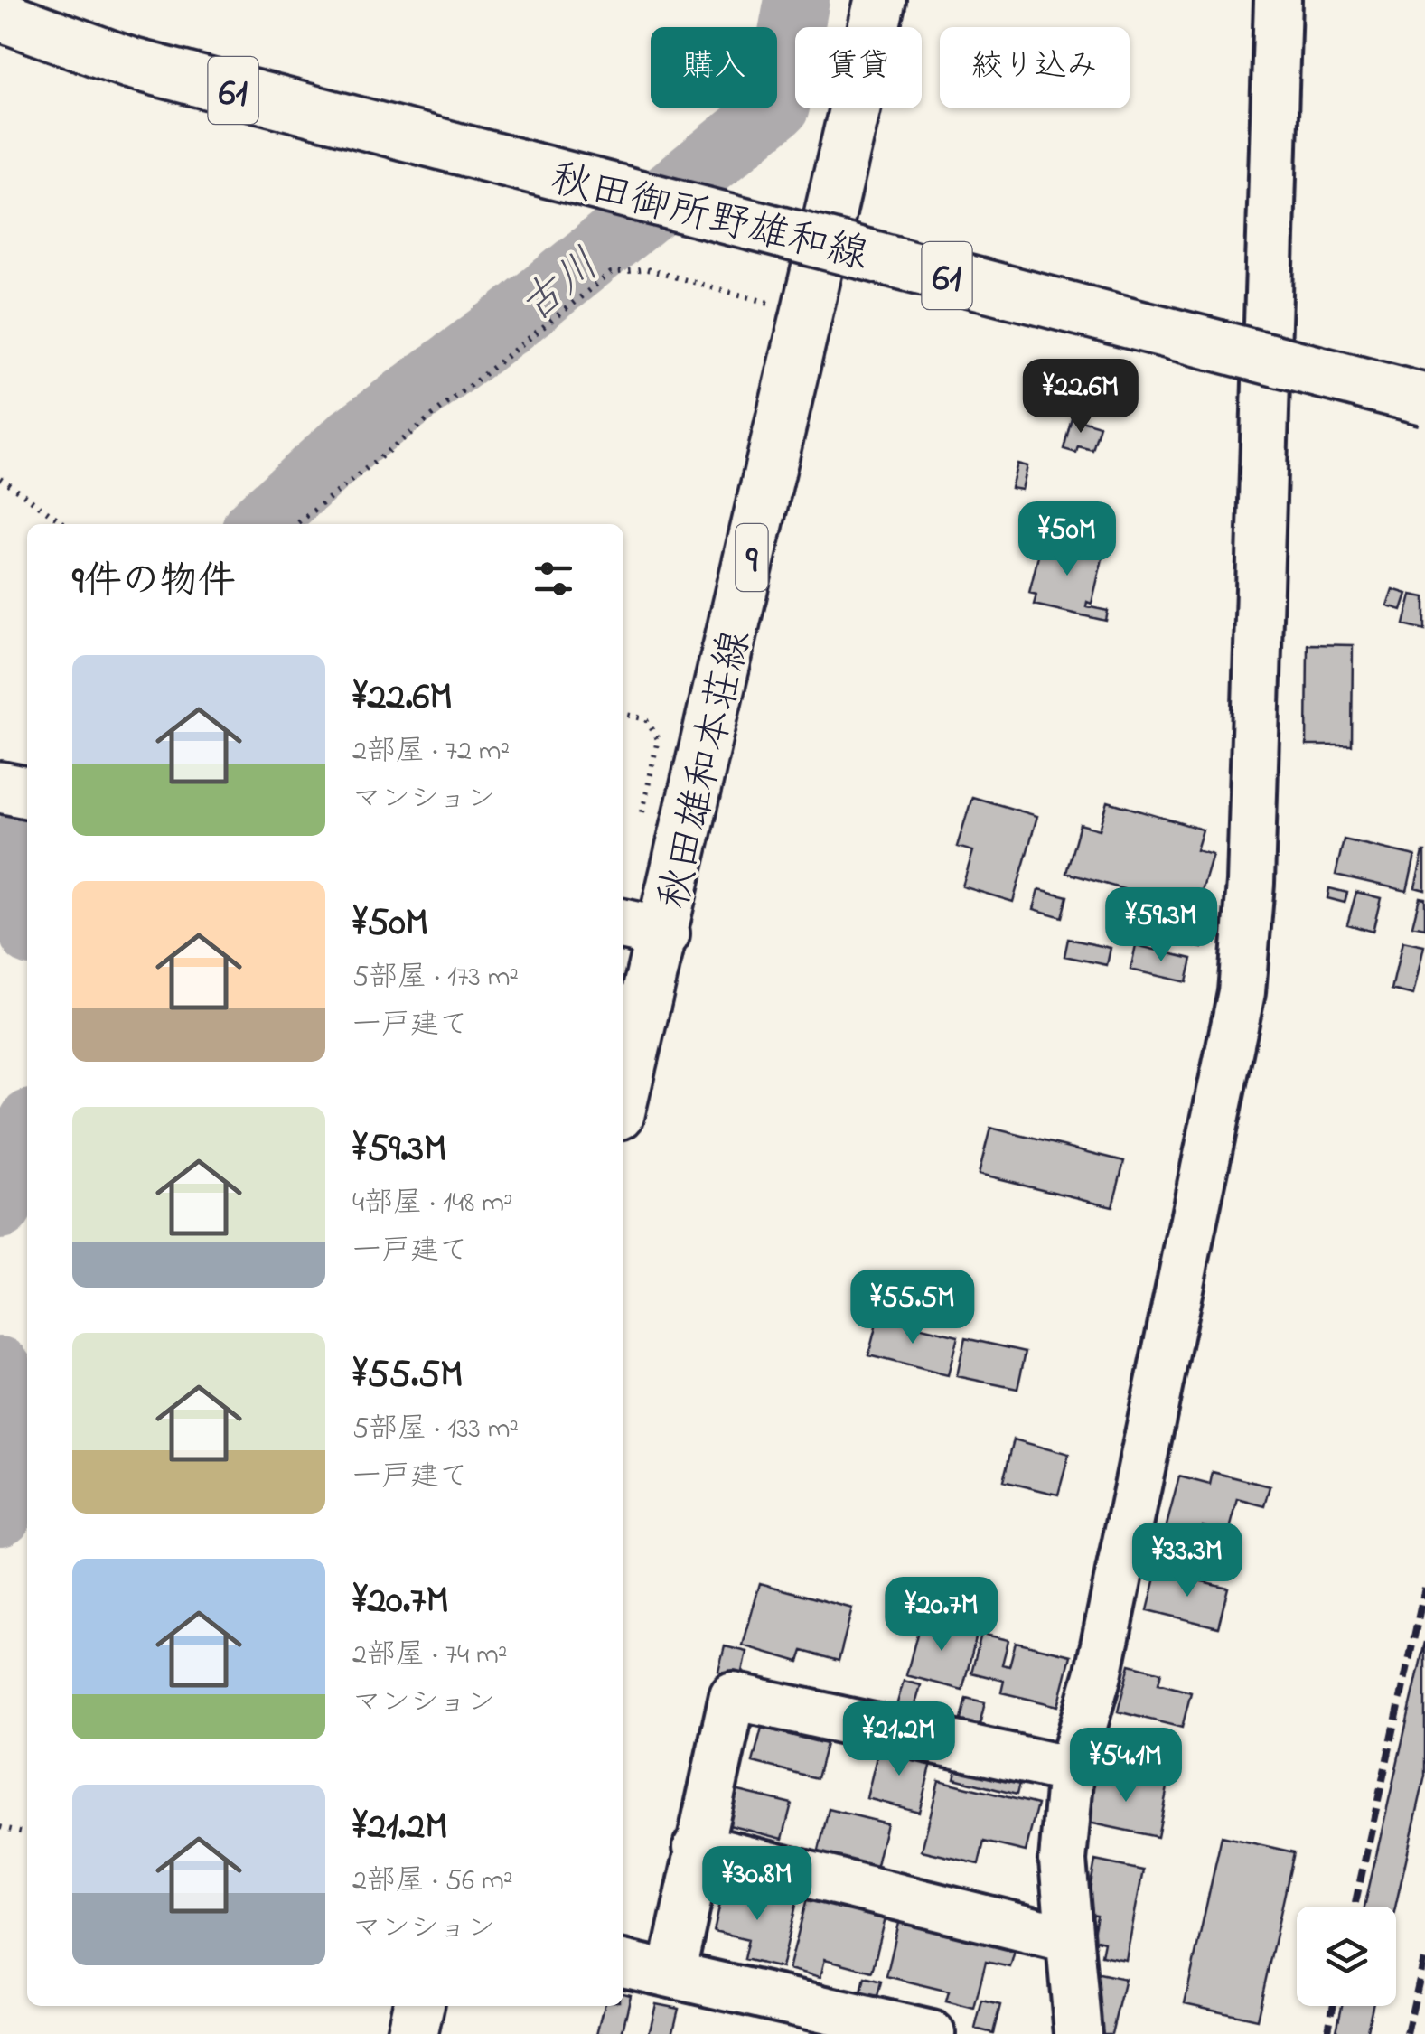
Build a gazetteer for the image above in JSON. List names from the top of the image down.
{
  "streets": {
    "main road": [
      "61",
      "秋田御所野雄和線",
      "9",
      "秋田雄和本荘線"
    ]
  },
  "water": ["古川"],
  "page": {
    "chip": ["購入", "賃貸", "絞り込み"],
    "price": [
      "¥22.6M",
      "¥50M",
      "¥59.3M",
      "¥55.5M",
      "¥33.3M",
      "¥20.7M",
      "¥21.2M",
      "¥54.1M",
      "¥30.8M"
    ],
    "heading": "9件の物件",
    "list": [
      {
        "name": "¥22.6M",
        "note": "2部屋 · 72 m² · マンション"
      },
      {
        "name": "¥50M",
        "note": "5部屋 · 173 m² · 一戸建て"
      },
      {
        "name": "¥59.3M",
        "note": "4部屋 · 148 m² · 一戸建て"
      },
      {
        "name": "¥55.5M",
        "note": "5部屋 · 133 m² · 一戸建て"
      },
      {
        "name": "¥20.7M",
        "note": "2部屋 · 74 m² · マンション"
      },
      {
        "name": "¥21.2M",
        "note": "2部屋 · 56 m² · マンション"
      }
    ]
  }
}
